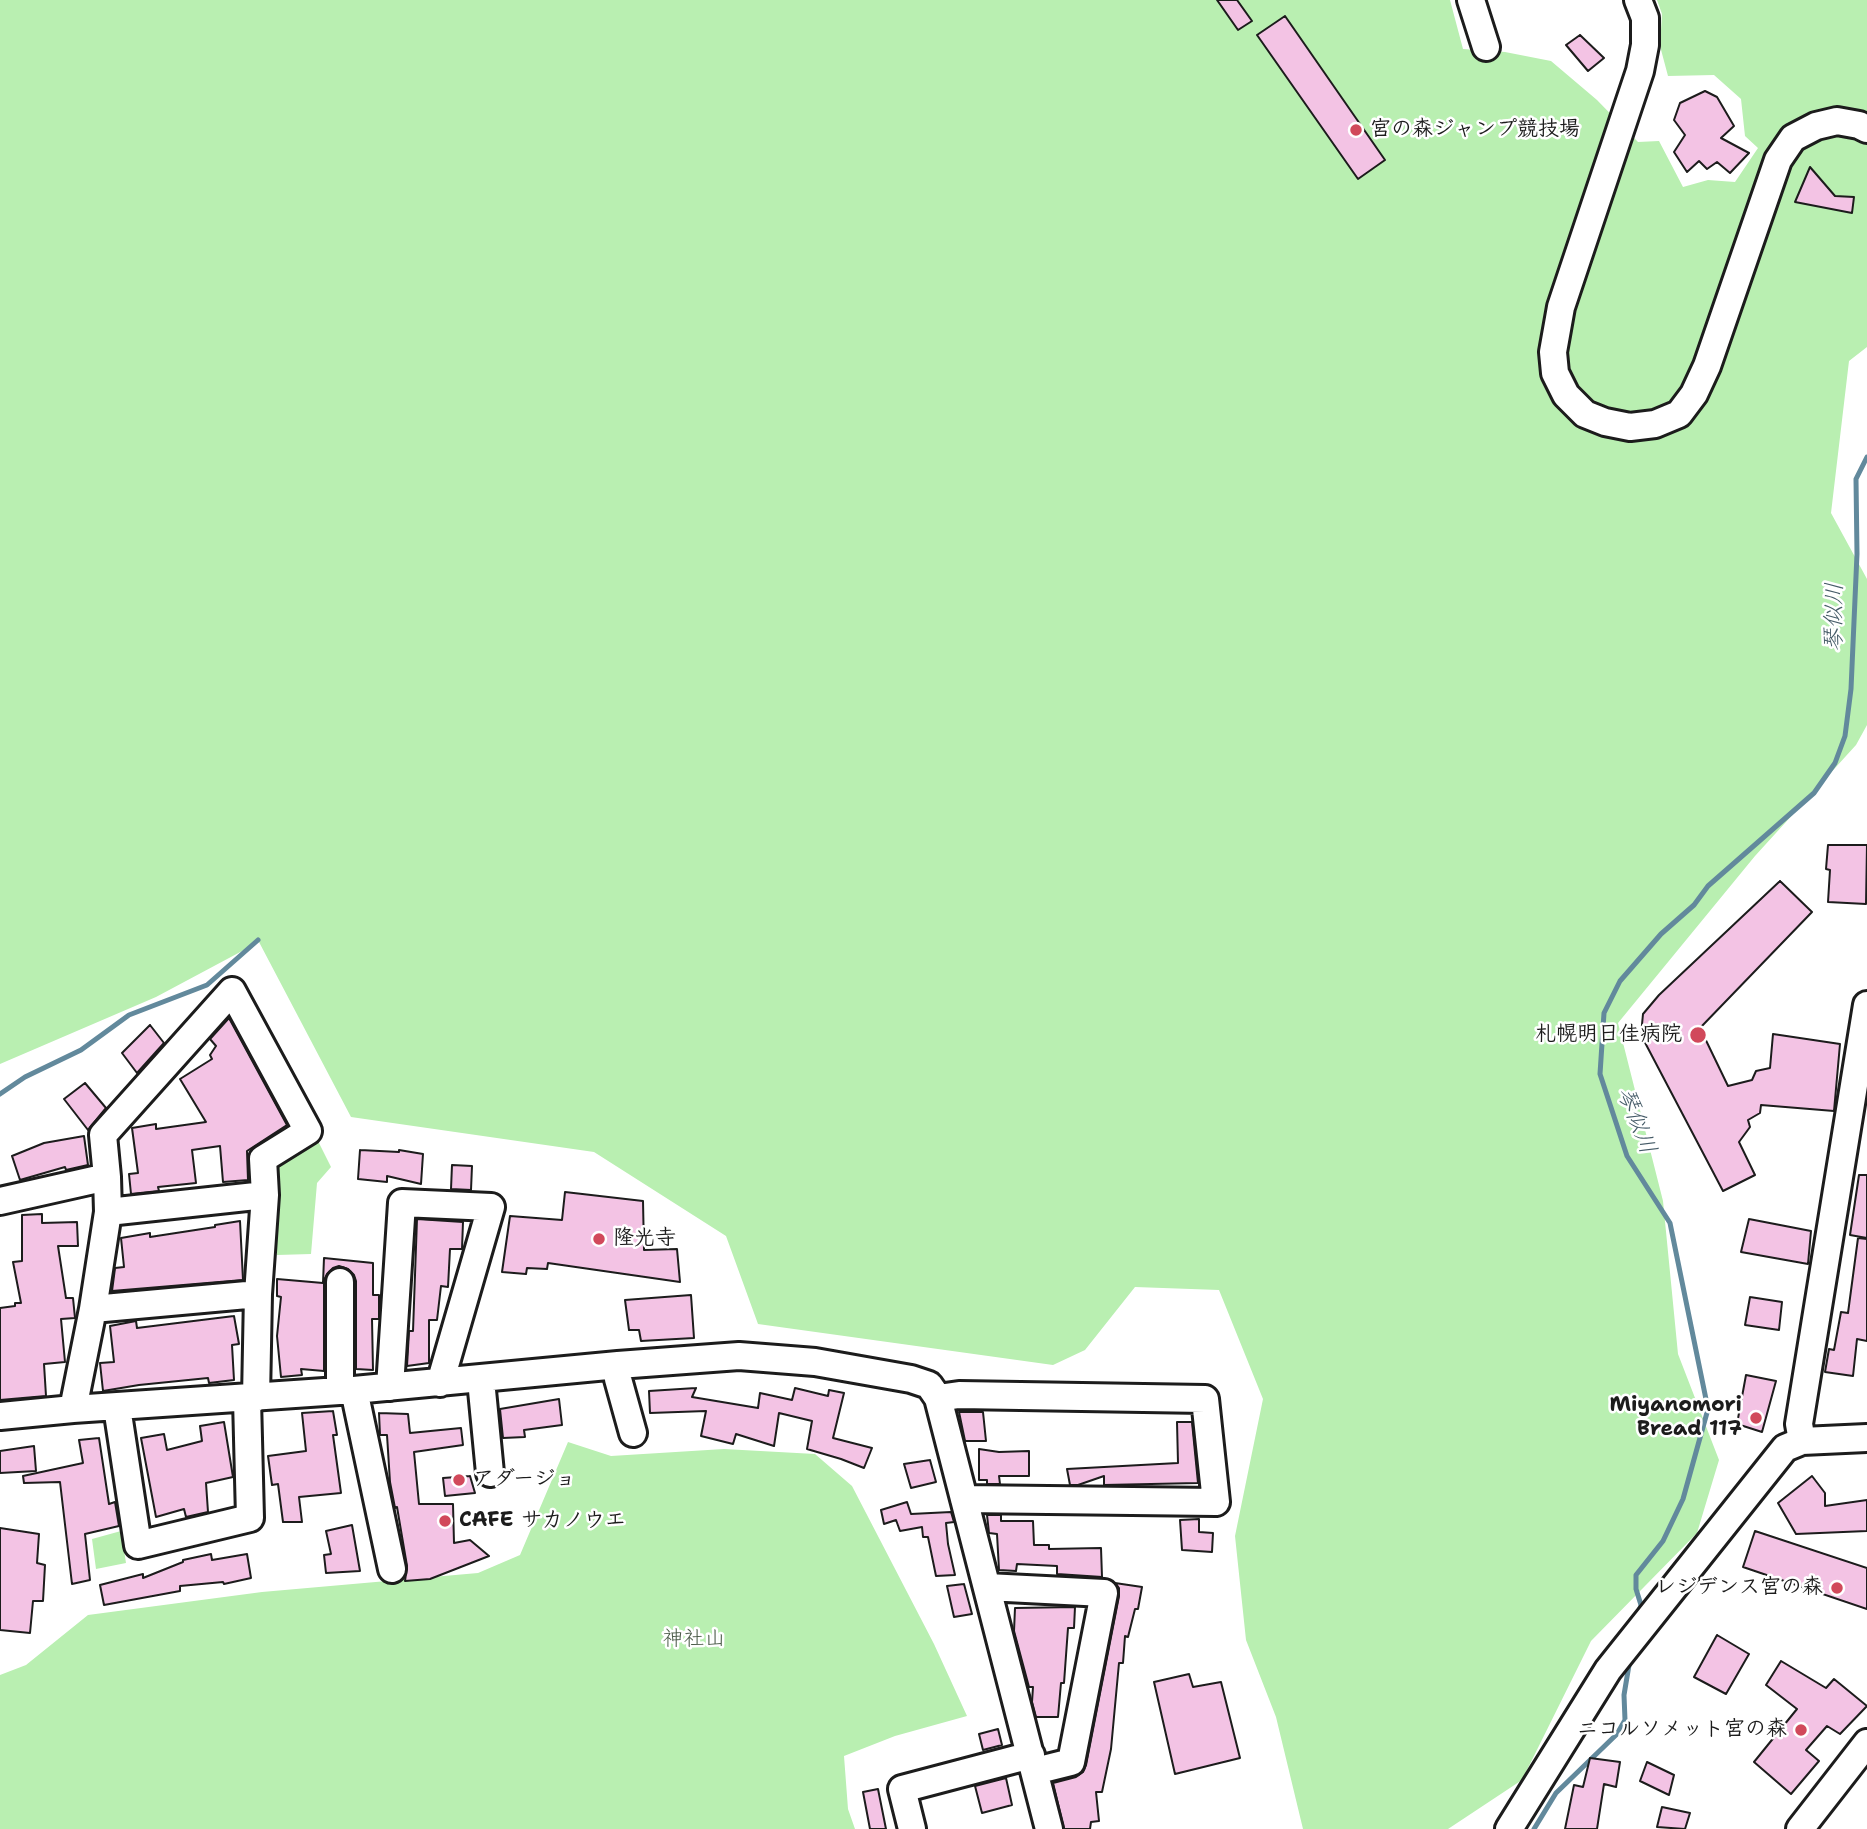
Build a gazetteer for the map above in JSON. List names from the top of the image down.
{
  "water": ["琴似川"],
  "parks": ["神社山"],
  "places": [
    "宮の森ジャンプ競技場",
    "札幌明日佳病院",
    "隆光寺",
    "Miyanomori Bread 117",
    "アダージョ",
    "CAFE サカノウエ",
    "レジデンス宮の森",
    "ニコルソメット宮の森"
  ]
}
